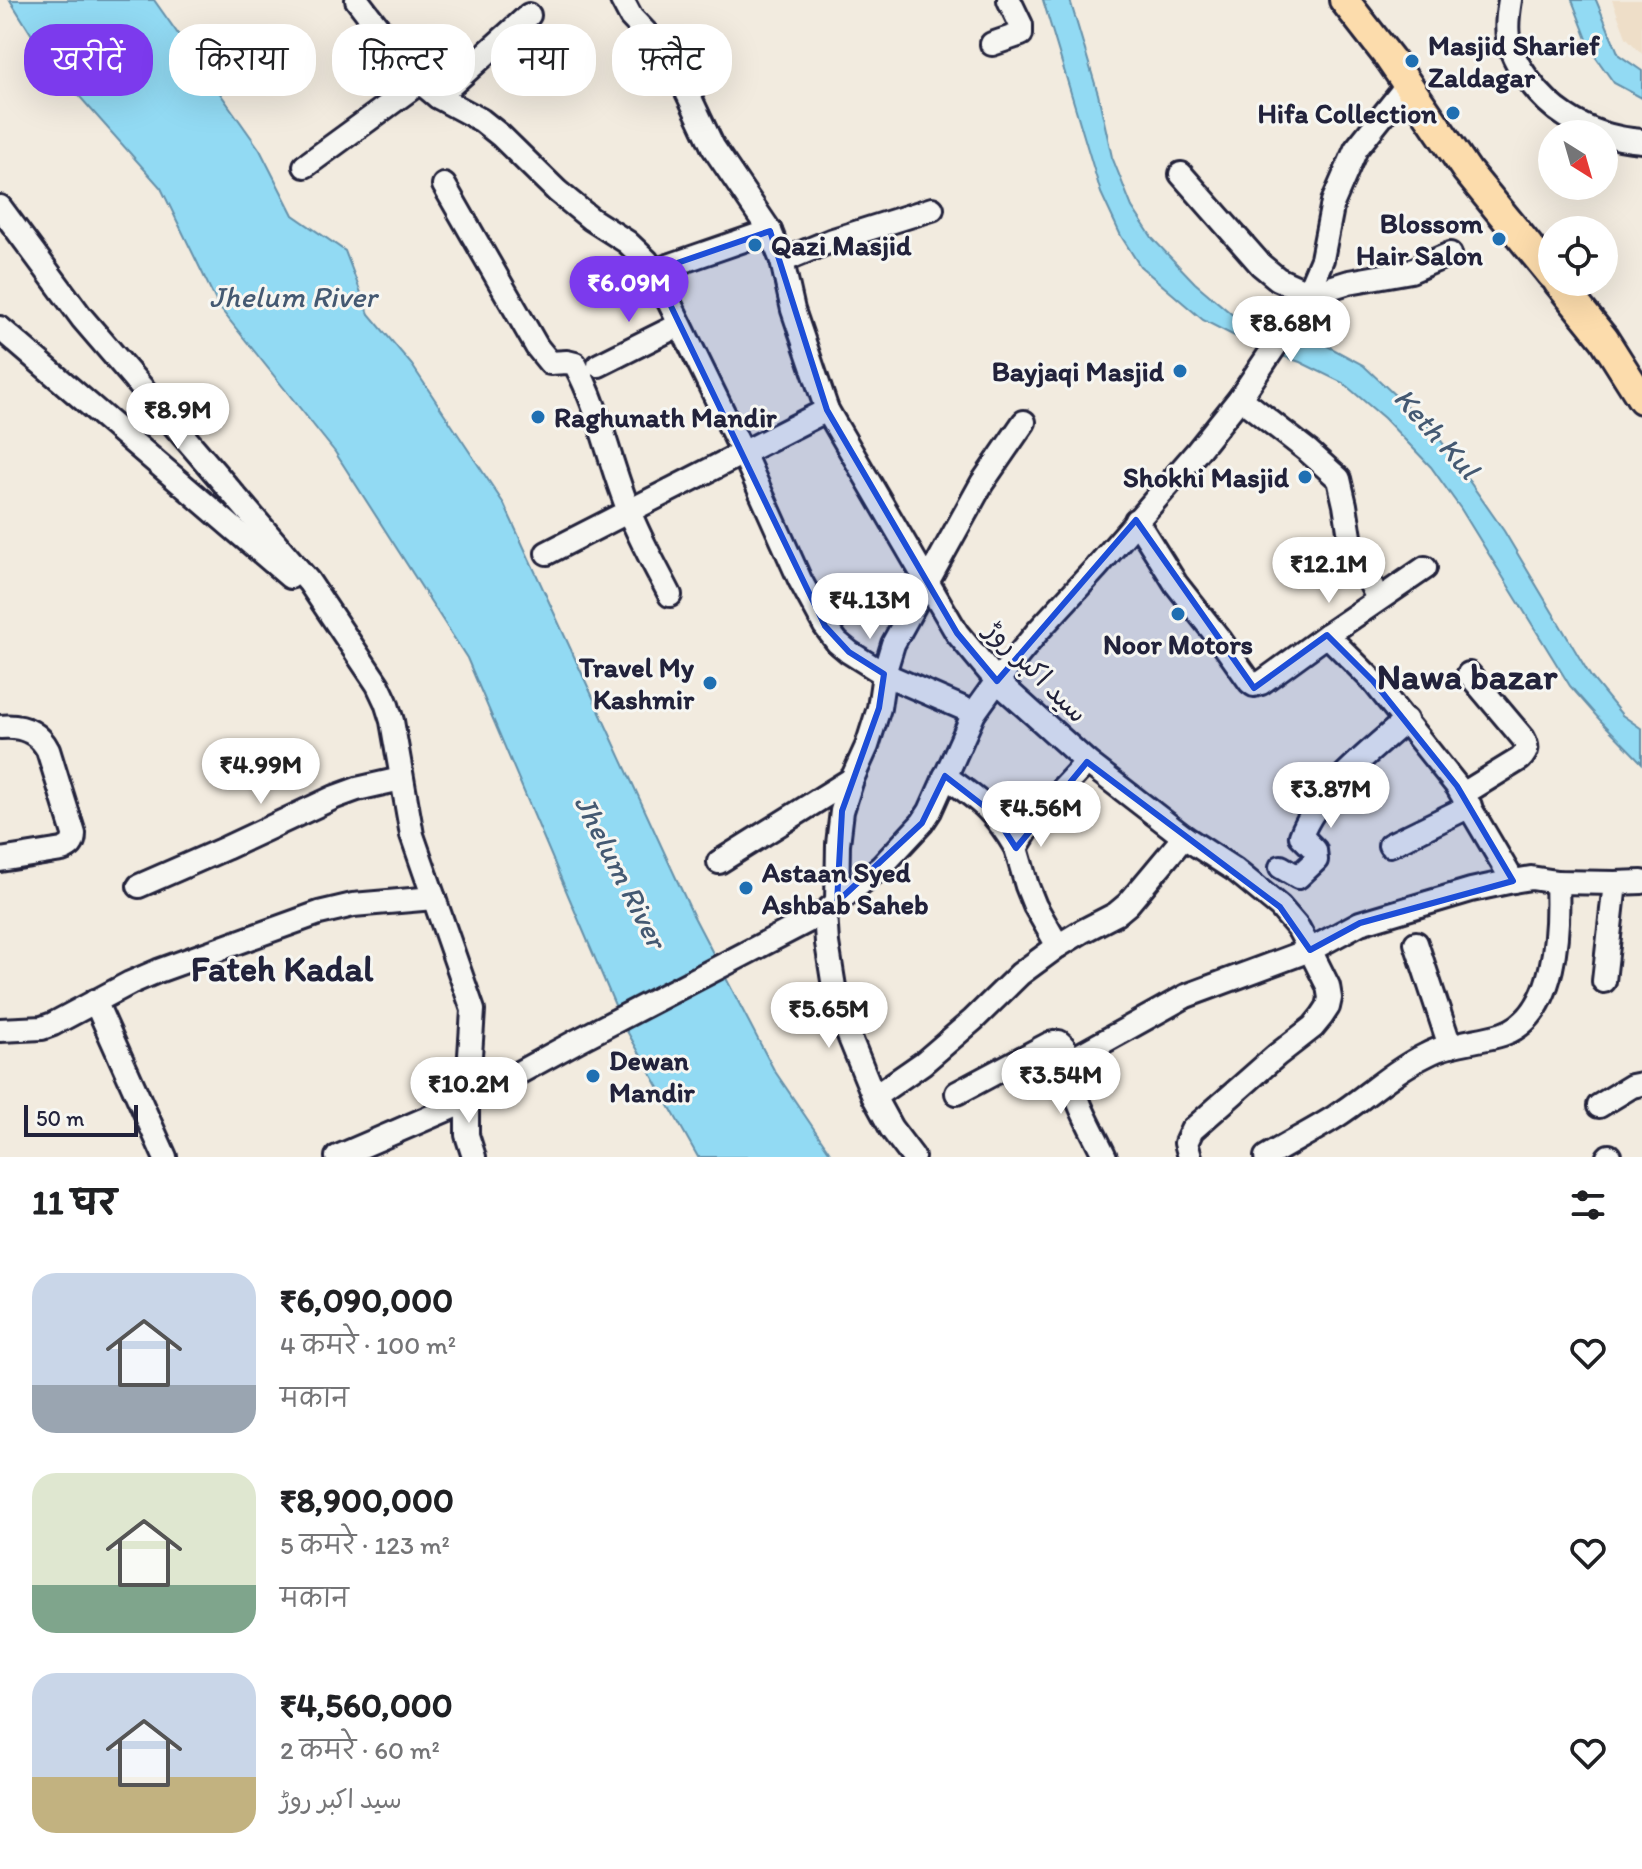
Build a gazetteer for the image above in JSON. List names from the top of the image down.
{
  "streets": {
    "street": ["سید اکبر روڑ"]
  },
  "districts": ["Nawa bazar", "Fateh Kadal"],
  "water": ["Jhelum River", "Keth Kul"],
  "places": [
    "Masjid Sharief Zaldagar",
    "Hifa Collection",
    "Blossom Hair Salon",
    "Qazi Masjid",
    "Bayjaqi Masjid",
    "Raghunath Mandir",
    "Shokhi Masjid",
    "Noor Motors",
    "Travel My Kashmir",
    "Astaan Syed Ashbab Saheb",
    "Dewan Mandir"
  ],
  "scale_bar": "50 m",
  "north": "bottom right",
  "page": {
    "chip": [
      "खरीदें",
      "किराया",
      "फ़िल्टर",
      "नया",
      "फ़्लैट"
    ],
    "price": [
      "₹6.09M",
      "₹8.68M",
      "₹8.9M",
      "₹12.1M",
      "₹4.13M",
      "₹4.99M",
      "₹3.87M",
      "₹4.56M",
      "₹5.65M",
      "₹3.54M",
      "₹10.2M"
    ],
    "scale": "50 m",
    "heading": "11 घर",
    "list": [
      {
        "name": "₹6,090,000",
        "note": "4 कमरे · 100 m² · मकान"
      },
      {
        "name": "₹8,900,000",
        "note": "5 कमरे · 123 m² · मकान"
      },
      {
        "name": "₹4,560,000",
        "note": "2 कमरे · 60 m² · سید اکبر روڑ"
      }
    ]
  }
}
